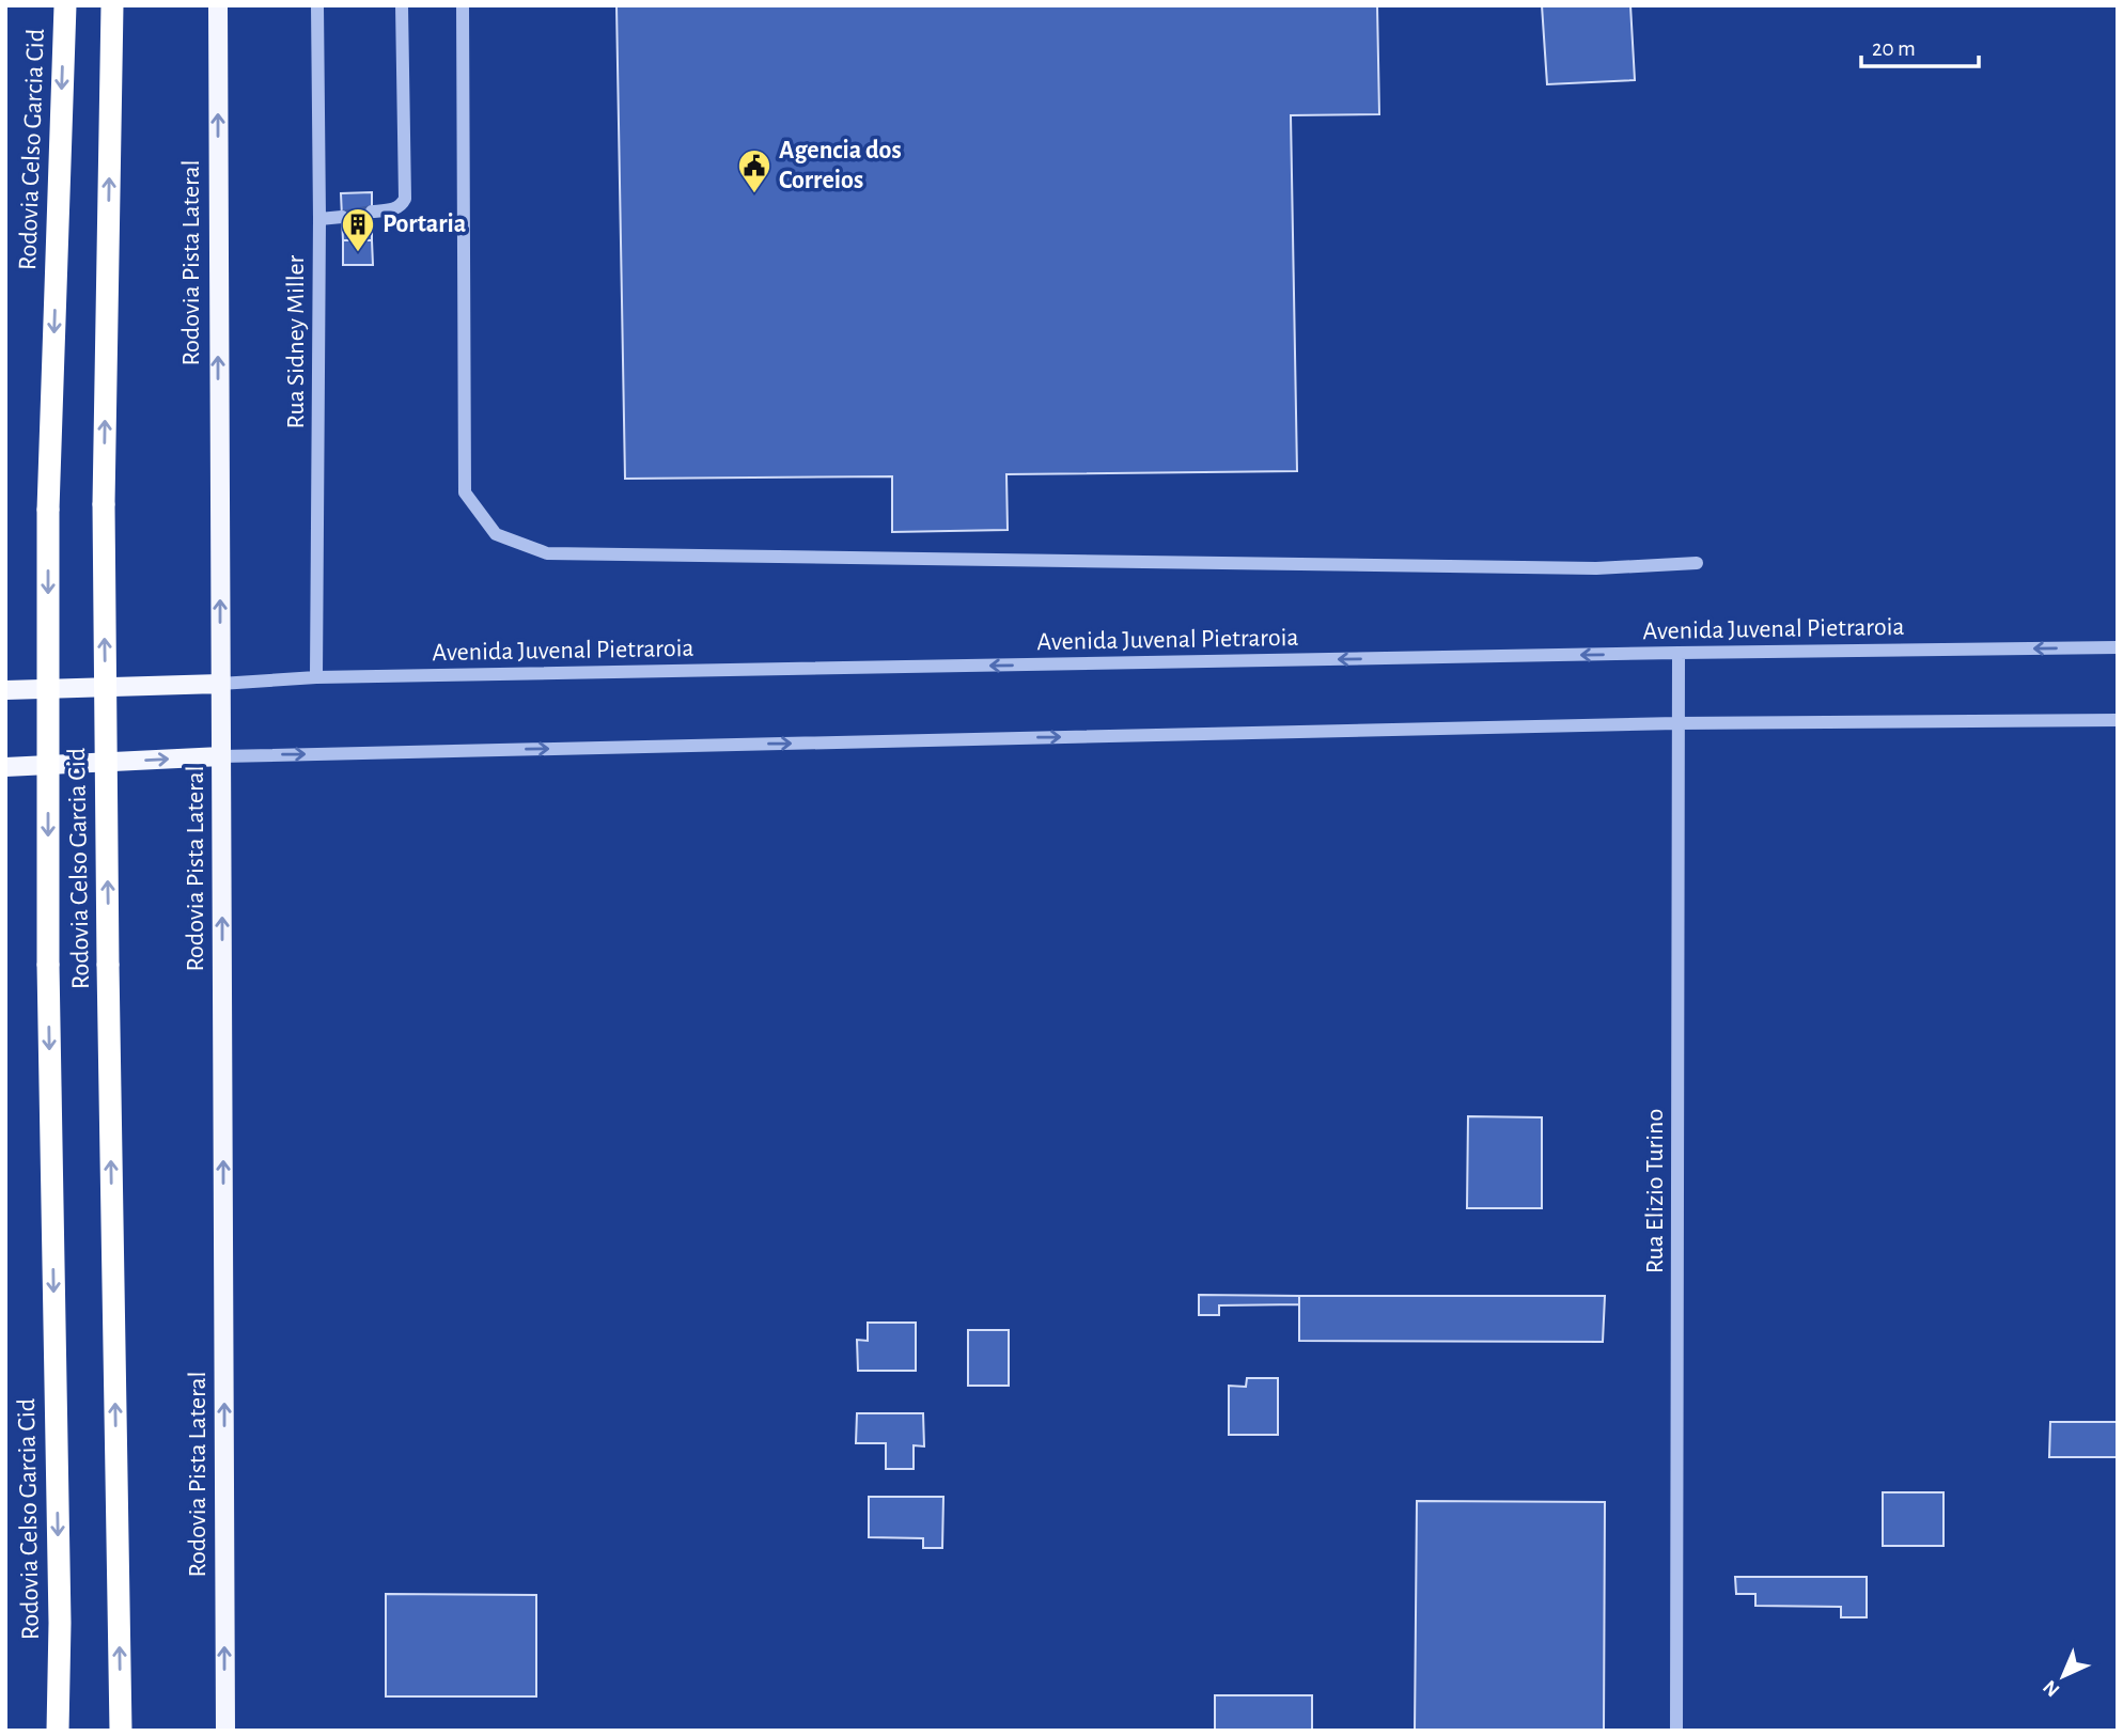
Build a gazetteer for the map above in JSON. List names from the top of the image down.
{
  "streets": {
    "highway": ["Rodovia Celso Garcia Cid"],
    "main road": ["Rodovia Pista Lateral"],
    "street": ["Rua Sidney Miller", "Avenida Juvenal Pietraroia", "Rua Elizio Turino"]
  },
  "crossings": [
    ["Rodovia Pista Lateral", "Avenida Juvenal Pietraroia"],
    ["Rua Sidney Miller", "Avenida Juvenal Pietraroia"],
    ["Avenida Juvenal Pietraroia", "Rua Elizio Turino"]
  ],
  "one_way": ["Rodovia Pista Lateral"],
  "places": {
    "public building": ["Agencia dos Correios"],
    "building": ["Portaria"]
  },
  "scale_bar": "20 m",
  "north": "bottom left"
}
